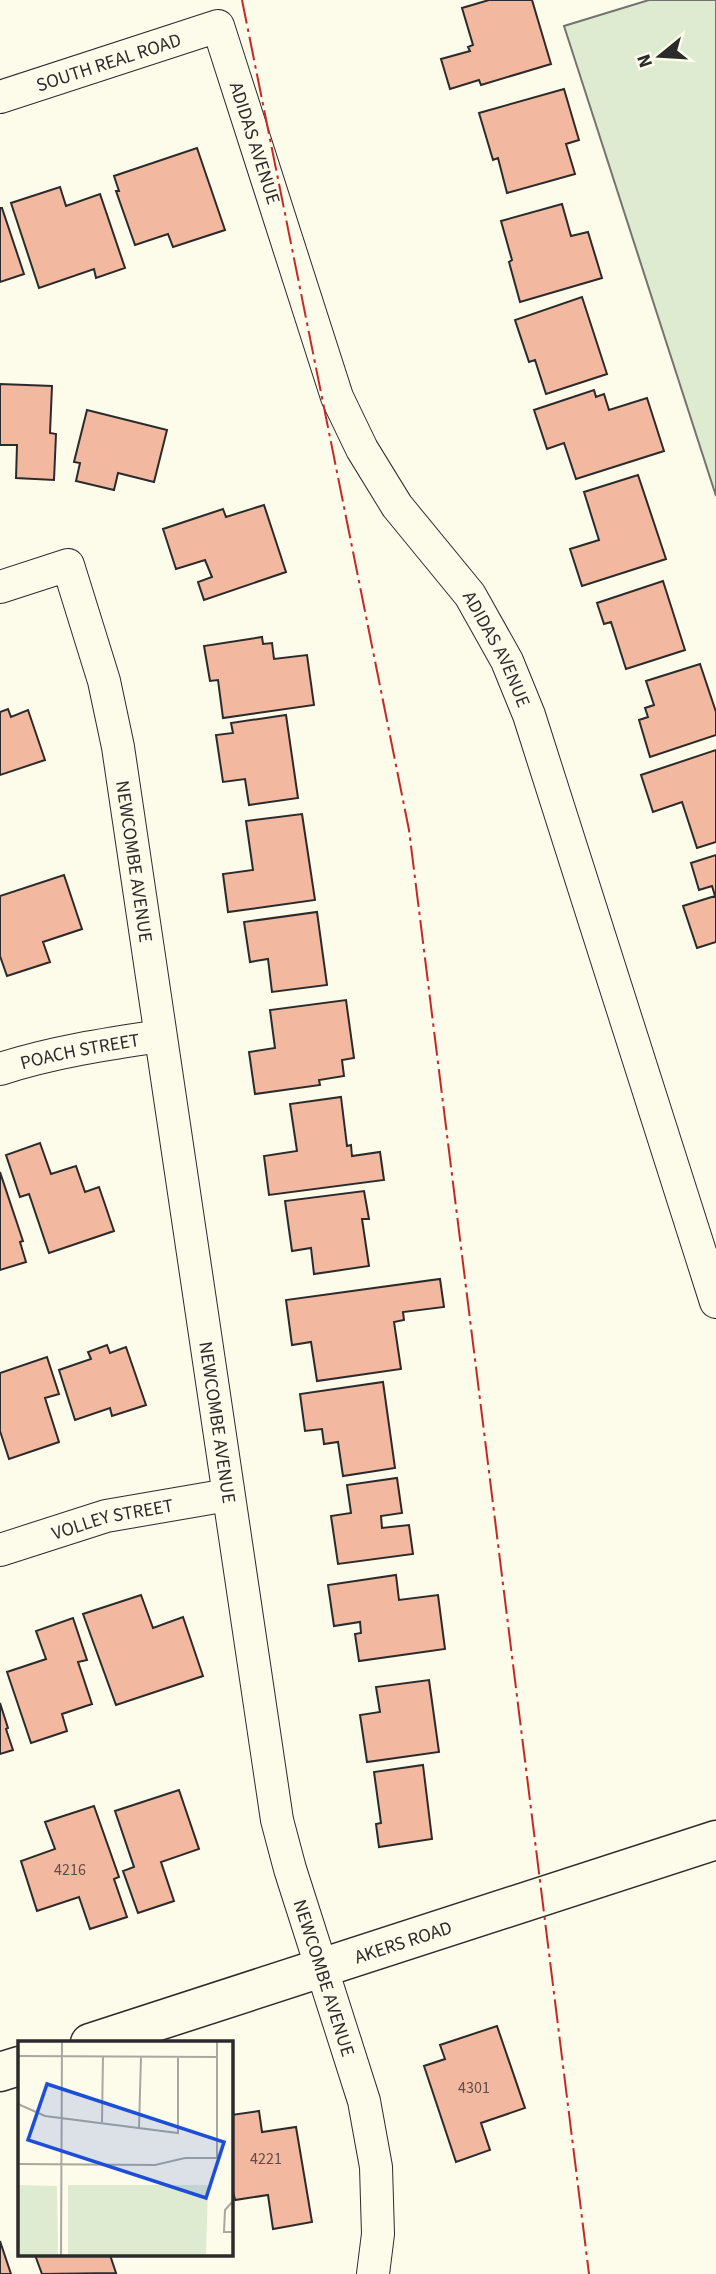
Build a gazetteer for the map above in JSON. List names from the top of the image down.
{
  "streets": {
    "street": [
      "SOUTH REAL ROAD",
      "ADIDAS AVENUE",
      "NEWCOMBE AVENUE",
      "POACH STREET",
      "VOLLEY STREET",
      "AKERS ROAD"
    ]
  },
  "crossings": [
    ["SOUTH REAL ROAD", "ADIDAS AVENUE"],
    ["NEWCOMBE AVENUE", "POACH STREET"],
    ["NEWCOMBE AVENUE", "VOLLEY STREET"],
    ["NEWCOMBE AVENUE", "AKERS ROAD"]
  ],
  "house_numbers": ["4216", "4301", "4221"],
  "north": "left"
}
